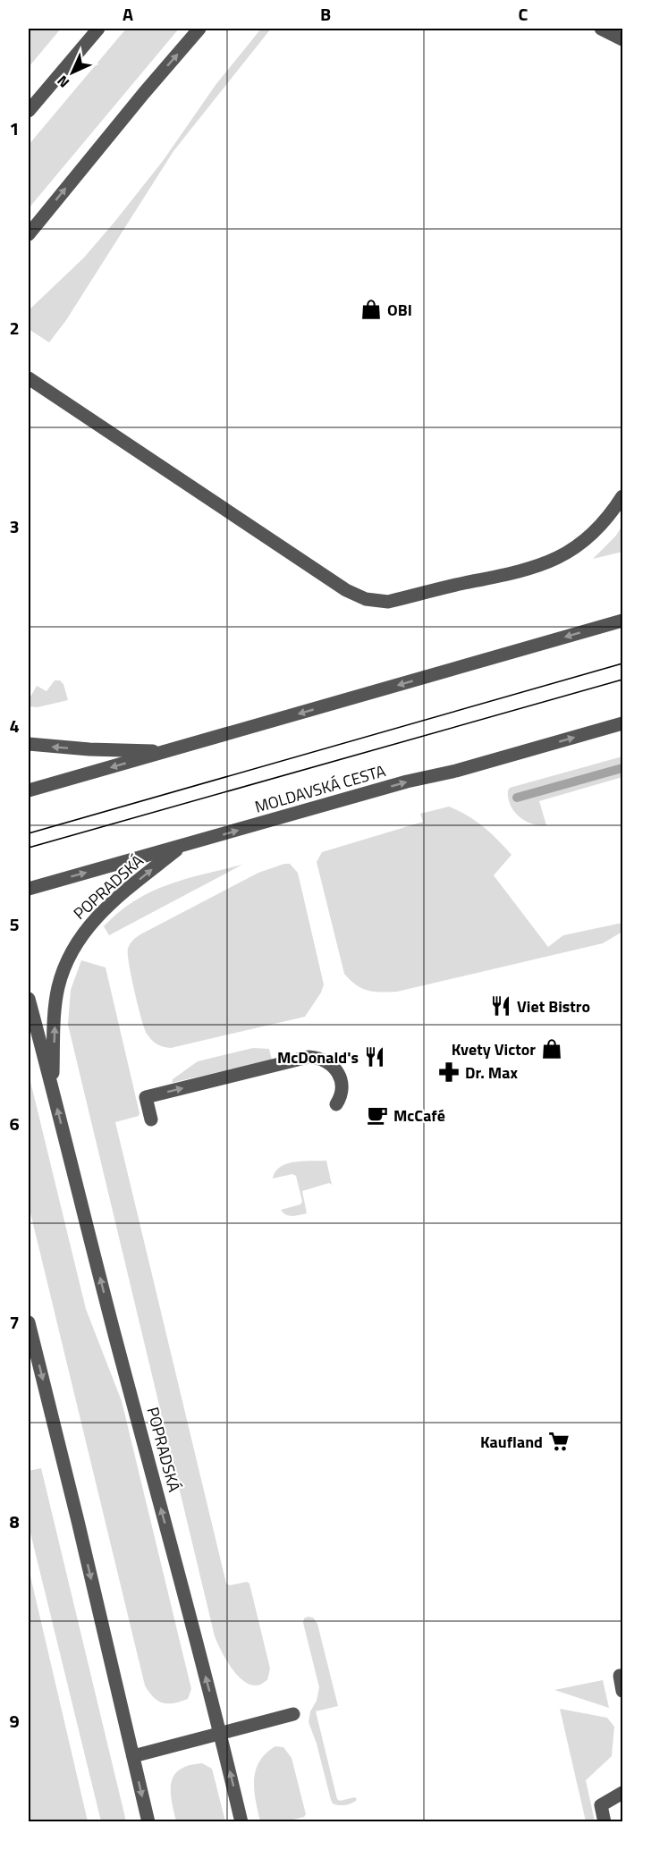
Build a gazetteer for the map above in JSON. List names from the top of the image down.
{
  "streets": {
    "street": ["MOLDAVSKÁ CESTA", "POPRADSKÁ"]
  },
  "crossings": [
    ["MOLDAVSKÁ CESTA", "POPRADSKÁ"]
  ],
  "places": {
    "shop": ["OBI", "Kvety Victor"],
    "restaurant": ["Viet Bistro", "McDonald's"],
    "pharmacy": ["Dr. Max"],
    "cafe": ["McCafé"],
    "supermarket": ["Kaufland"]
  },
  "north": "bottom left",
  "grid": {
    "columns": ["A", "B", "C"],
    "rows": [
      "1",
      "2",
      "3",
      "4",
      "5",
      "6",
      "7",
      "8",
      "9"
    ]
  }
}
